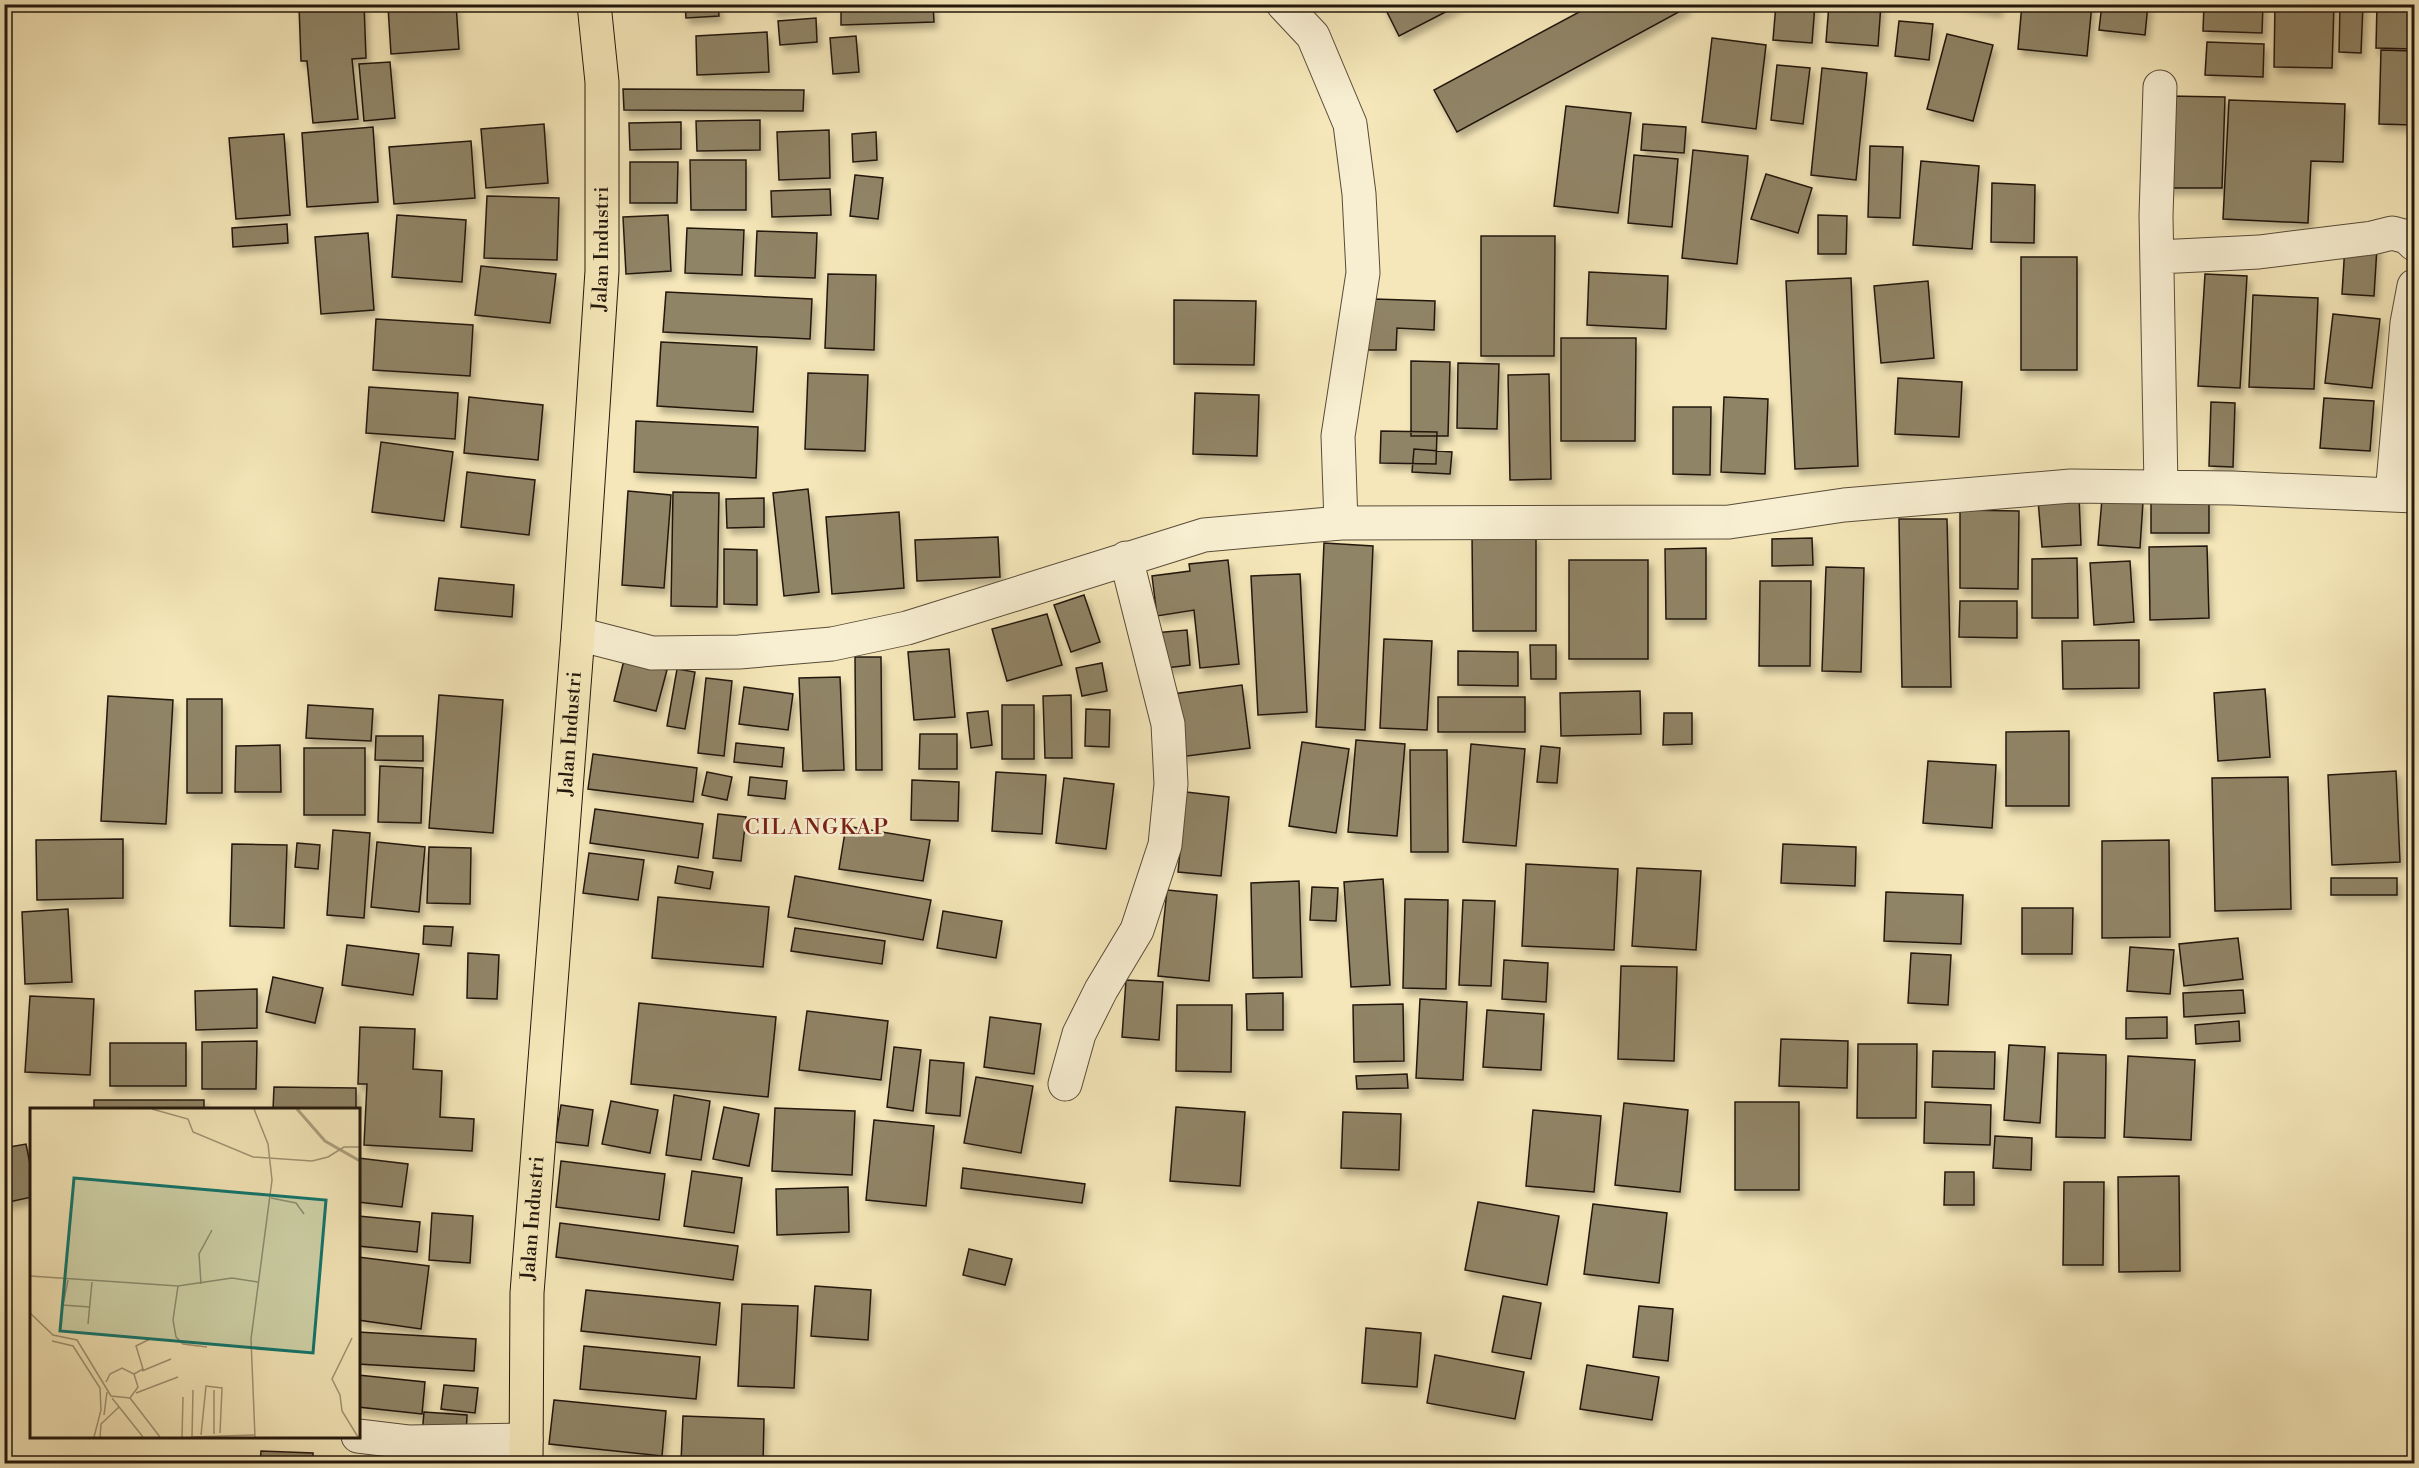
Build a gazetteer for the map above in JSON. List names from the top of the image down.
{
  "streets": {
    "main road": ["Jalan Industri"]
  },
  "districts": ["CILANGKAP"]
}
